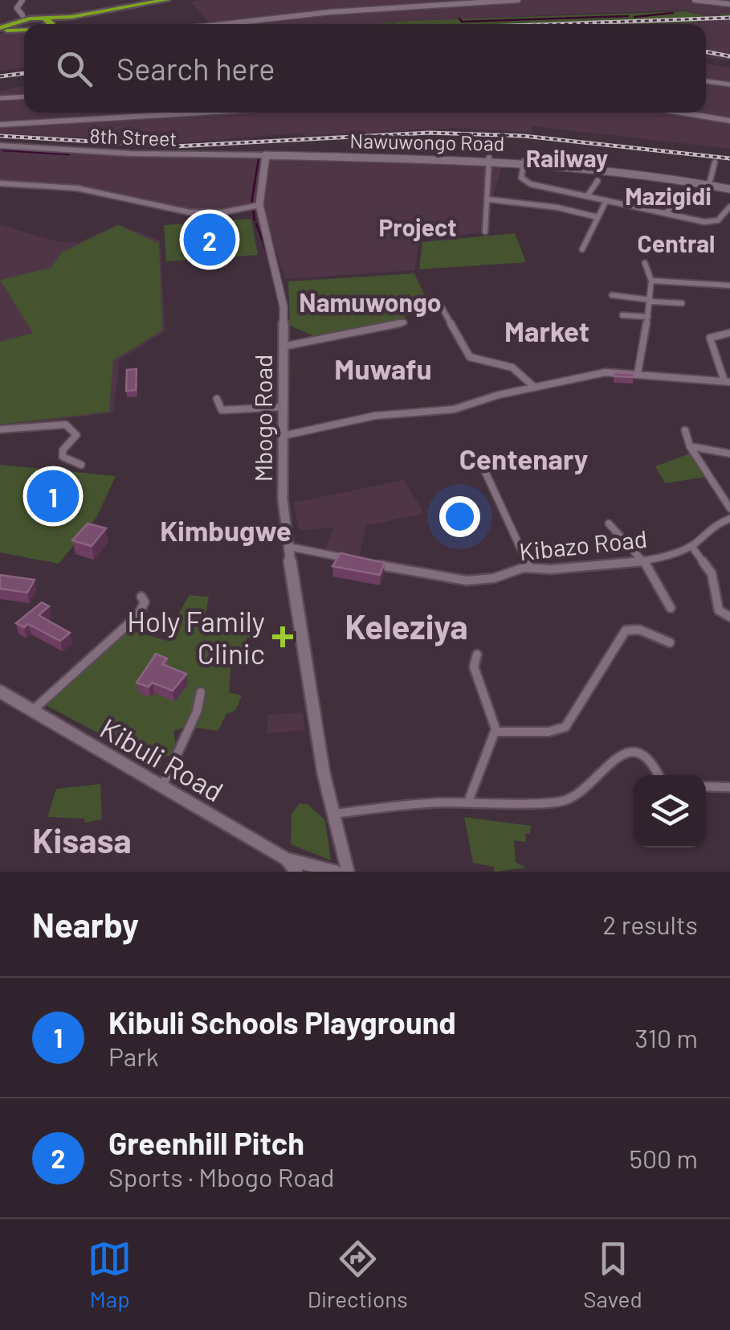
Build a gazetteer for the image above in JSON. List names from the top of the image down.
{
  "streets": {
    "street": [
      "8th Street",
      "Nawuwongo Road",
      "Mbogo Road",
      "Kibazo Road",
      "Kibuli Road"
    ]
  },
  "crossings": [
    ["8th Street", "Nawuwongo Road"],
    ["8th Street", "Mbogo Road"],
    ["Nawuwongo Road", "Mbogo Road"]
  ],
  "districts": [
    "Railway",
    "Mazigidi",
    "Project",
    "Central",
    "Namuwongo",
    "Market",
    "Muwafu",
    "Centenary",
    "Kimbugwe",
    "Keleziya",
    "Kisasa"
  ],
  "places": {
    "health": ["Holy Family Clinic"]
  },
  "page": {
    "search": "Search here",
    "pins": ["2", "1"],
    "heading": ["Nearby", "2 results"],
    "list": [
      {
        "mark": "1",
        "name": "Kibuli Schools Playground",
        "note": "Park",
        "value": "310 m"
      },
      {
        "mark": "2",
        "name": "Greenhill Pitch",
        "note": "Sports · Mbogo Road",
        "value": "500 m"
      }
    ],
    "nav": ["Map", "Directions", "Saved"]
  }
}
